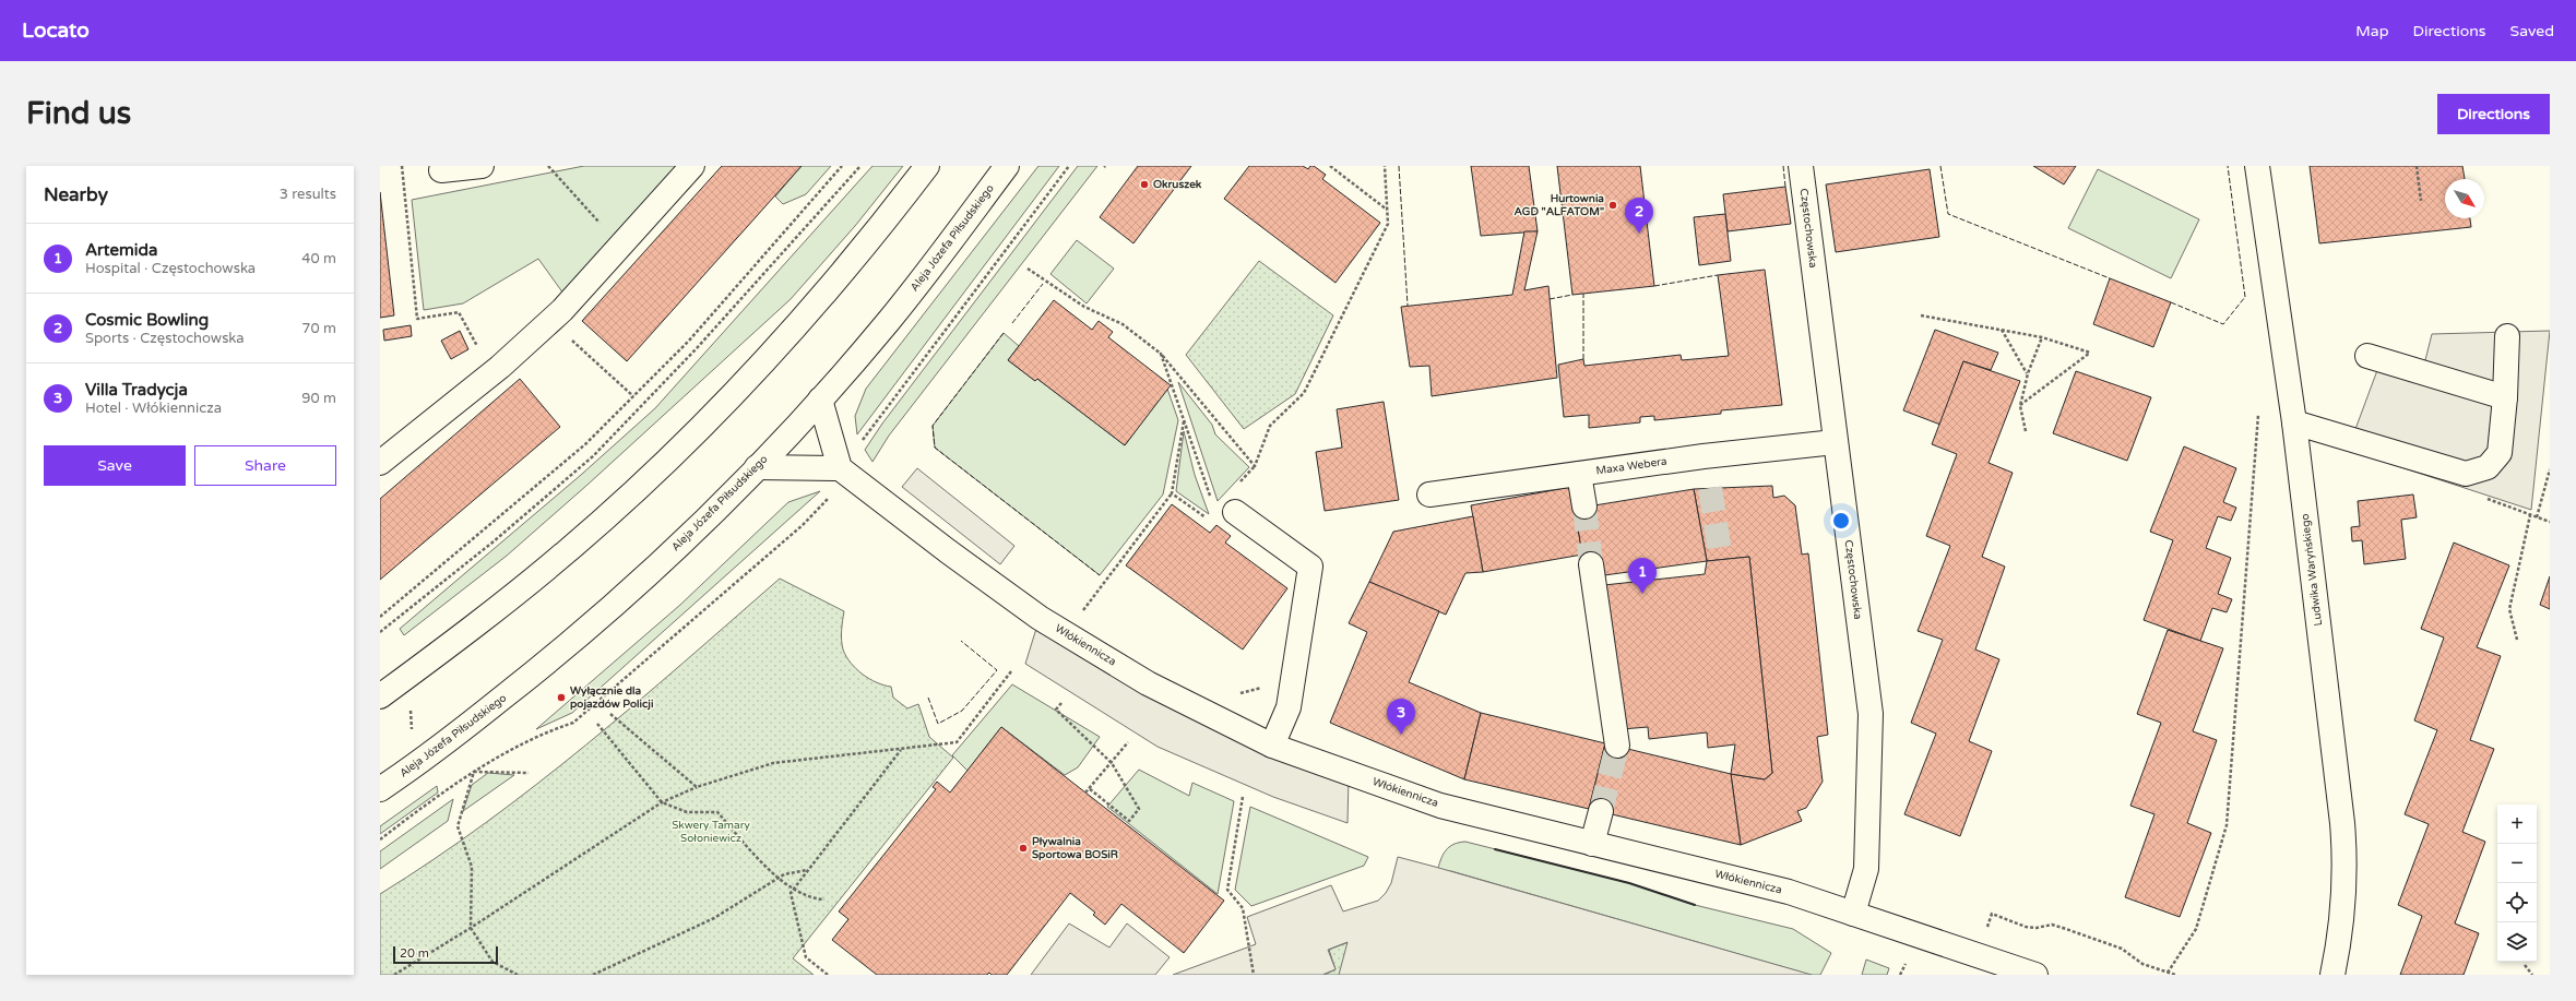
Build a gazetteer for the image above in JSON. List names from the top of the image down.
{
  "streets": {
    "street": [
      "Częstochowska",
      "Aleja Józefa Piłsudskiego",
      "Maxa Webera",
      "Ludwika Waryńskiego",
      "Włókiennicza"
    ]
  },
  "crossings": [
    ["Częstochowska", "Maxa Webera"],
    ["Częstochowska", "Włókiennicza"]
  ],
  "parks": ["Skwery Tamary Sołoniewicz"],
  "places": [
    "Okruszek",
    "Hurtownia AGD \"ALFATOM\"",
    "Wyłącznie dla pojazdów Policji",
    "Pływalnia Sportowa BOSiR"
  ],
  "scale_bar": "20 m",
  "north": "bottom right",
  "page": {
    "header": "Locato",
    "nav": ["Map", "Directions", "Saved"],
    "buttons": [
      "Directions",
      ["Save", "Share"]
    ],
    "title": "Find us",
    "heading": ["Nearby", "3 results"],
    "pins": ["2", "1", "3"],
    "list": [
      {
        "mark": "1",
        "name": "Artemida",
        "note": "Hospital · Częstochowska",
        "value": "40 m"
      },
      {
        "mark": "2",
        "name": "Cosmic Bowling",
        "note": "Sports · Częstochowska",
        "value": "70 m"
      },
      {
        "mark": "3",
        "name": "Villa Tradycja",
        "note": "Hotel · Włókiennicza",
        "value": "90 m"
      }
    ],
    "map_buttons": ["+", "−"],
    "scale": "20 m"
  }
}
